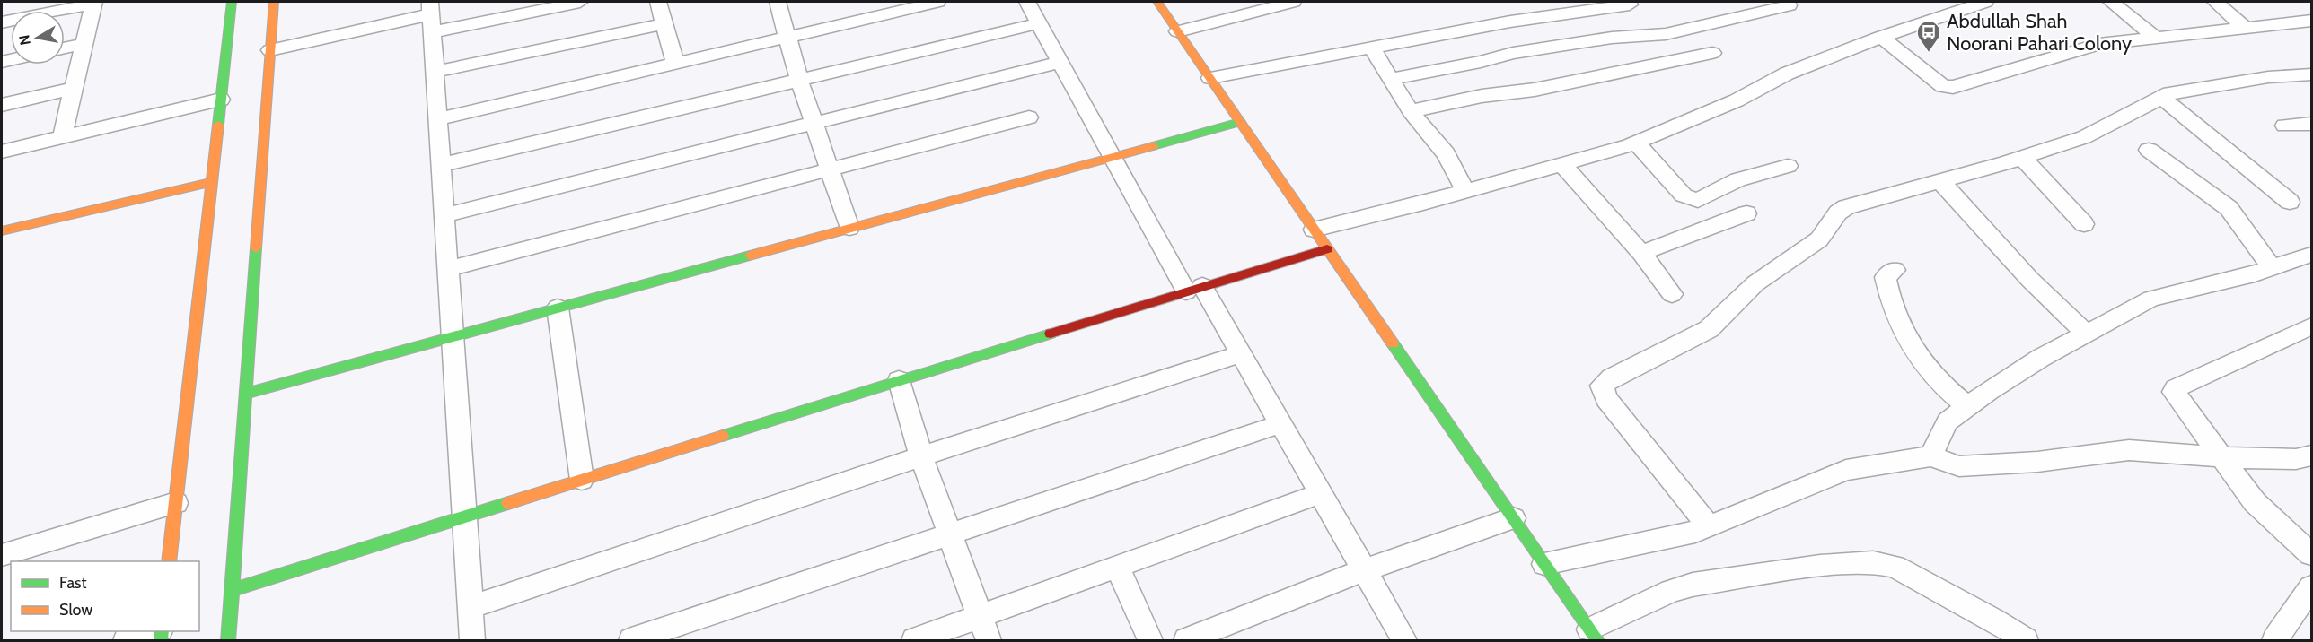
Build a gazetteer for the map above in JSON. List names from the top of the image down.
{
  "places": {
    "bus stop": ["Abdullah Shah Noorani Pahari Colony"]
  },
  "legend": ["Fast", "Slow"],
  "north": "left"
}
